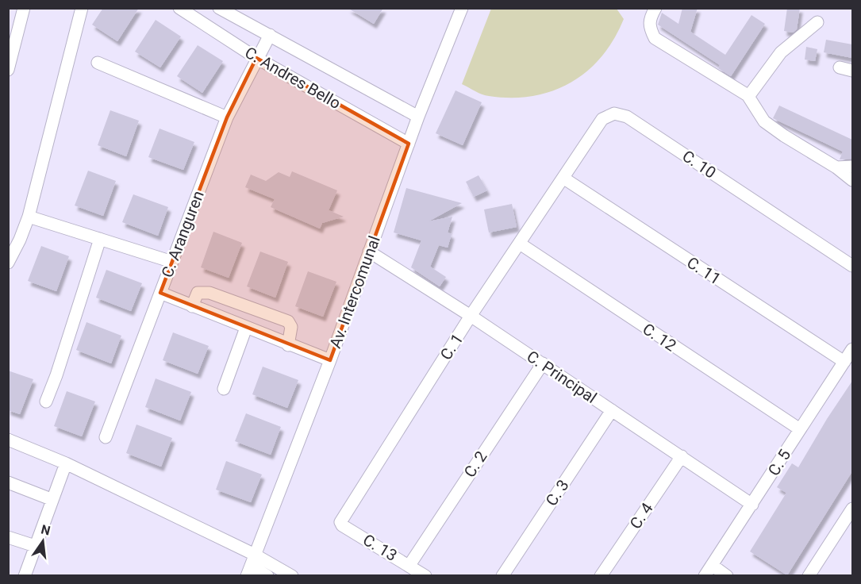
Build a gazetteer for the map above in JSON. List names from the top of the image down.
{
  "streets": {
    "street": [
      "C. Andres Bello",
      "C. 10",
      "C. Aranguren",
      "C. 11",
      "Av. Intercomunal",
      "C. 12",
      "C. 1",
      "C. Principal",
      "C. 5",
      "C. 2",
      "C. 3",
      "C. 4",
      "C. 13"
    ]
  },
  "crossings": [
    ["C. Andres Bello", "C. Aranguren"],
    ["C. Andres Bello", "Av. Intercomunal"],
    ["C. 10", "C. 11"],
    ["C. 10", "C. 1"],
    ["C. 11", "C. 1"],
    ["C. 11", "C. 5"],
    ["Av. Intercomunal", "C. Principal"],
    ["C. 12", "C. 1"],
    ["C. 12", "C. 5"],
    ["C. 1", "C. Principal"],
    ["C. 1", "C. 13"],
    ["C. Principal", "C. 5"],
    ["C. Principal", "C. 2"],
    ["C. Principal", "C. 3"],
    ["C. Principal", "C. 4"],
    ["C. 2", "C. 13"]
  ],
  "north": "top"
}
